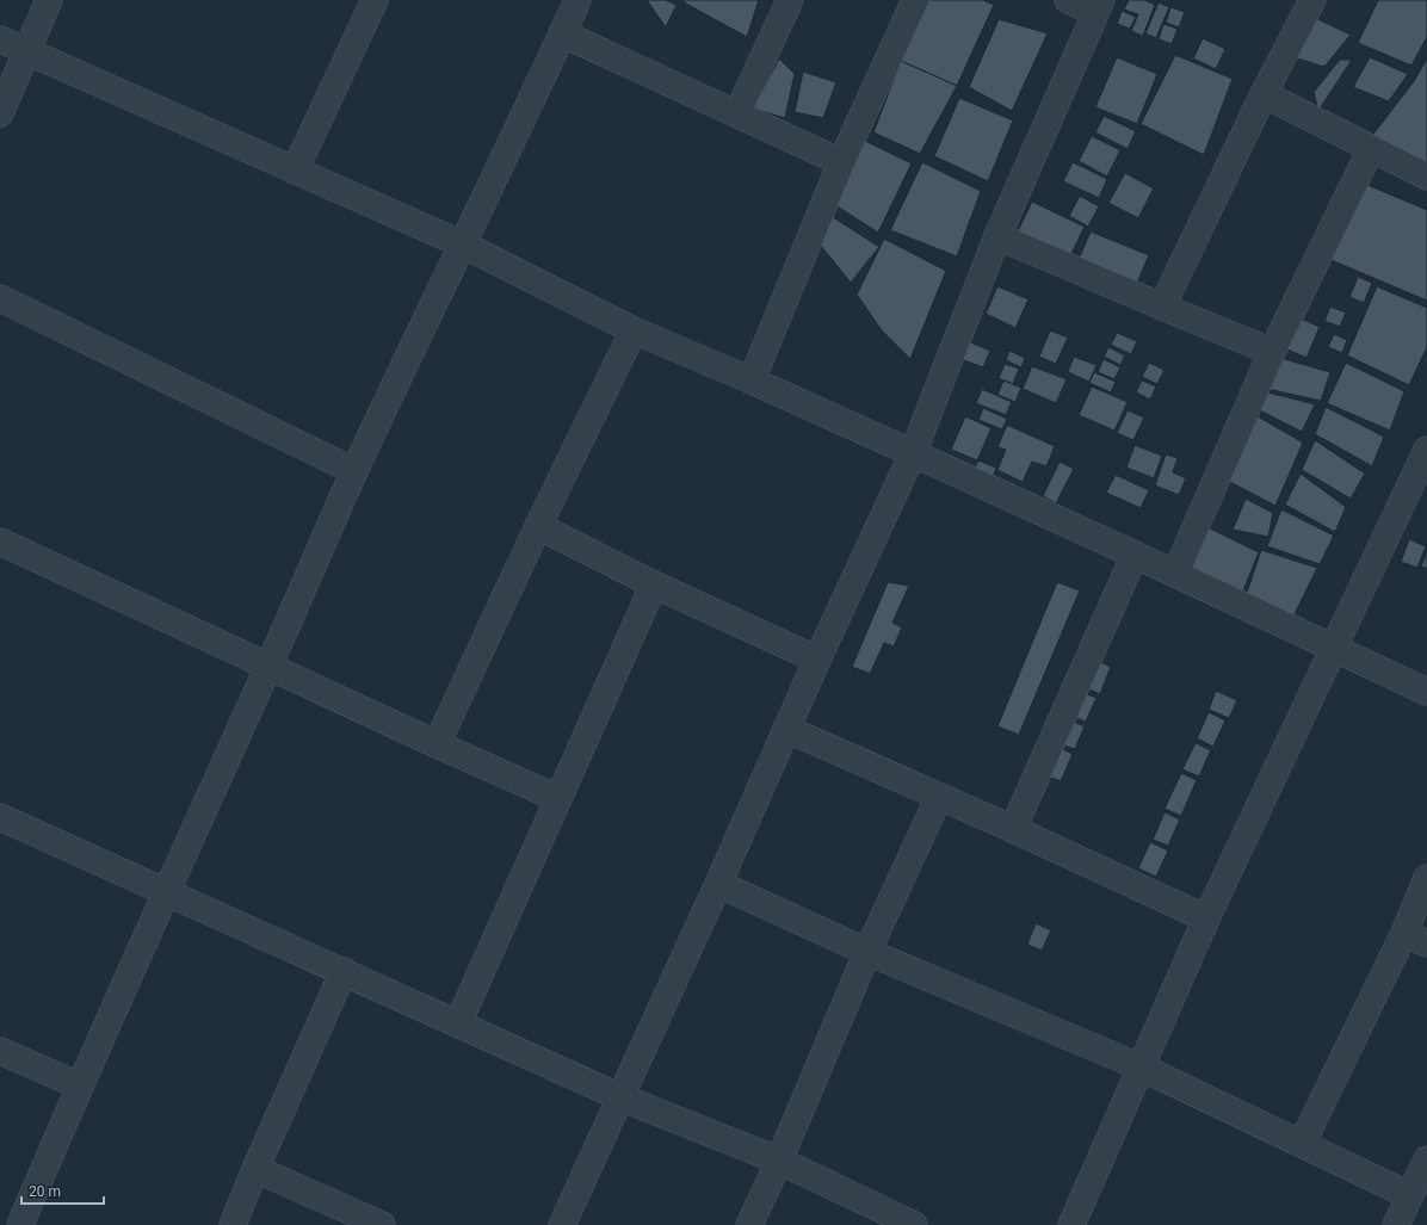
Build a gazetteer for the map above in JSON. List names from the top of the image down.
{
  "scale_bar": "20 m"
}
